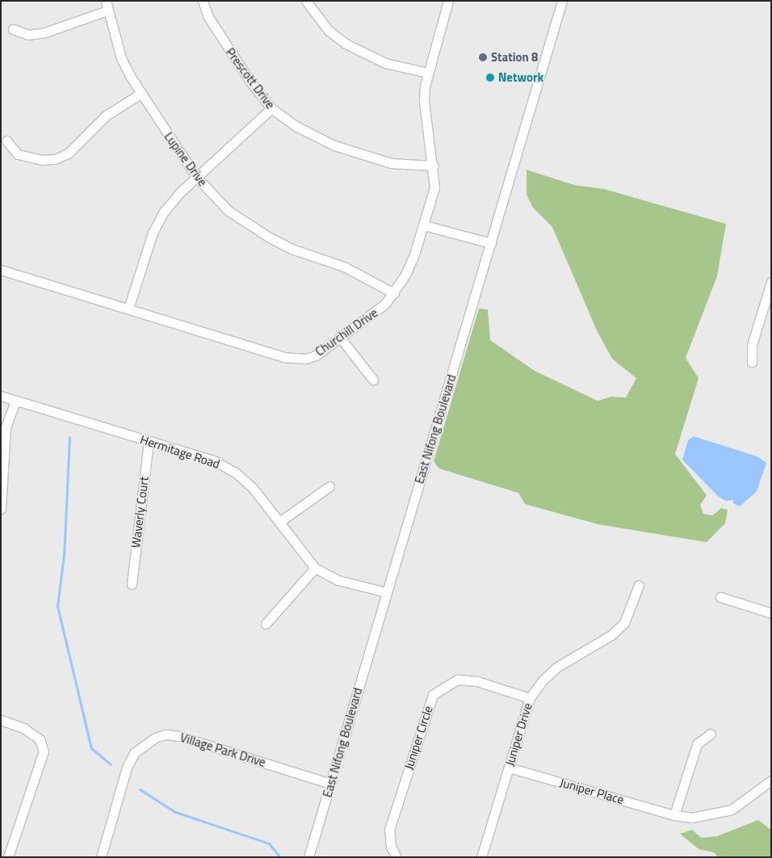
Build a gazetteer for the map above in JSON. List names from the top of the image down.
{
  "streets": {
    "street": [
      "Prescott Drive",
      "Lupine Drive",
      "Churchill Drive",
      "East Nifong Boulevard",
      "Hermitage Road",
      "Waverly Court",
      "Juniper Drive",
      "Juniper Circle",
      "Village Park Drive",
      "Juniper Place"
    ]
  },
  "crossings": [
    ["Prescott Drive", "Churchill Drive"],
    ["Lupine Drive", "Churchill Drive"],
    ["East Nifong Boulevard", "Hermitage Road"],
    ["East Nifong Boulevard", "Village Park Drive"],
    ["Hermitage Road", "Waverly Court"],
    ["Juniper Drive", "Juniper Circle"],
    ["Juniper Drive", "Juniper Place"]
  ],
  "places": ["Station 8", "Network"]
}
